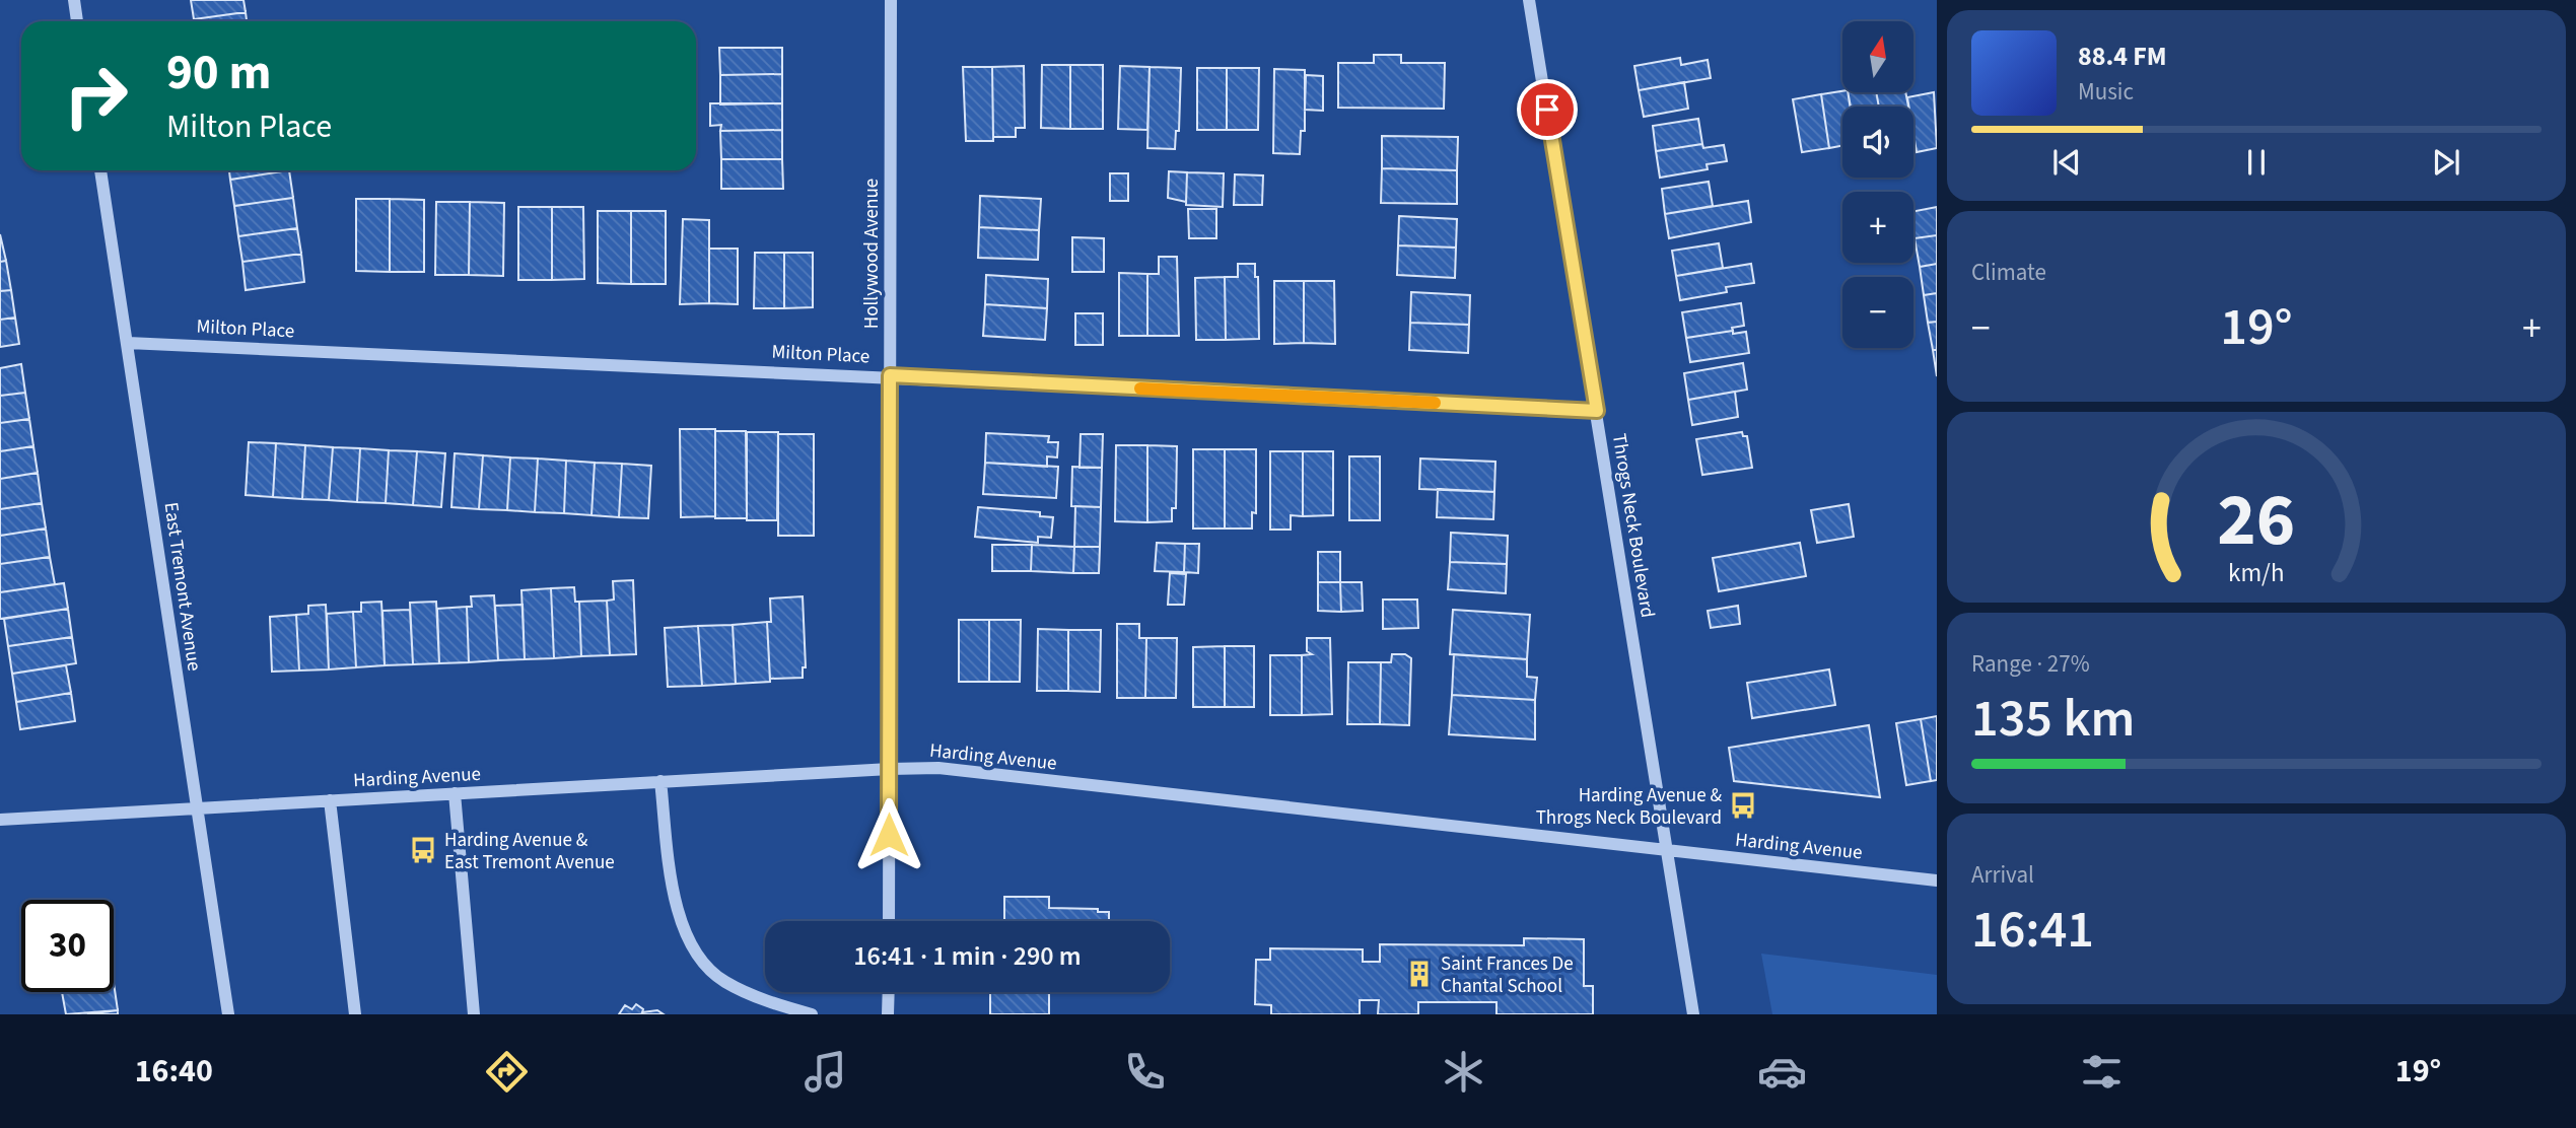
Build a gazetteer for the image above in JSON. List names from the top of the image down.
{
  "streets": {
    "street": [
      "Hollywood Avenue",
      "Milton Place",
      "Throgs Neck Boulevard",
      "East Tremont Avenue",
      "Harding Avenue"
    ]
  },
  "crossings": [
    ["Hollywood Avenue", "Milton Place"],
    ["Hollywood Avenue", "Harding Avenue"],
    ["Milton Place", "Throgs Neck Boulevard"],
    ["Milton Place", "East Tremont Avenue"],
    ["Throgs Neck Boulevard", "Harding Avenue"],
    ["East Tremont Avenue", "Harding Avenue"]
  ],
  "places": {
    "bus stop": ["Harding Avenue & Throgs Neck Boulevard", "Harding Avenue & East Tremont Avenue"],
    "building": ["Saint Frances De Chantal School"]
  },
  "north": "top",
  "page": {
    "map_buttons": ["+", "−"],
    "turn": ["90 m", "Milton Place"],
    "song": ["88.4 FM", "Music"],
    "tile": [
      "Climate",
      ["Range · 27%", "135 km"],
      ["Arrival", "16:41"]
    ],
    "heat": ["−", "19°", "+"],
    "limit": "30",
    "trip": "16:41 · 1 min · 290 m",
    "tabs": ["16:40", "19°"],
    "gauge": ["26", "km/h"]
  }
}
